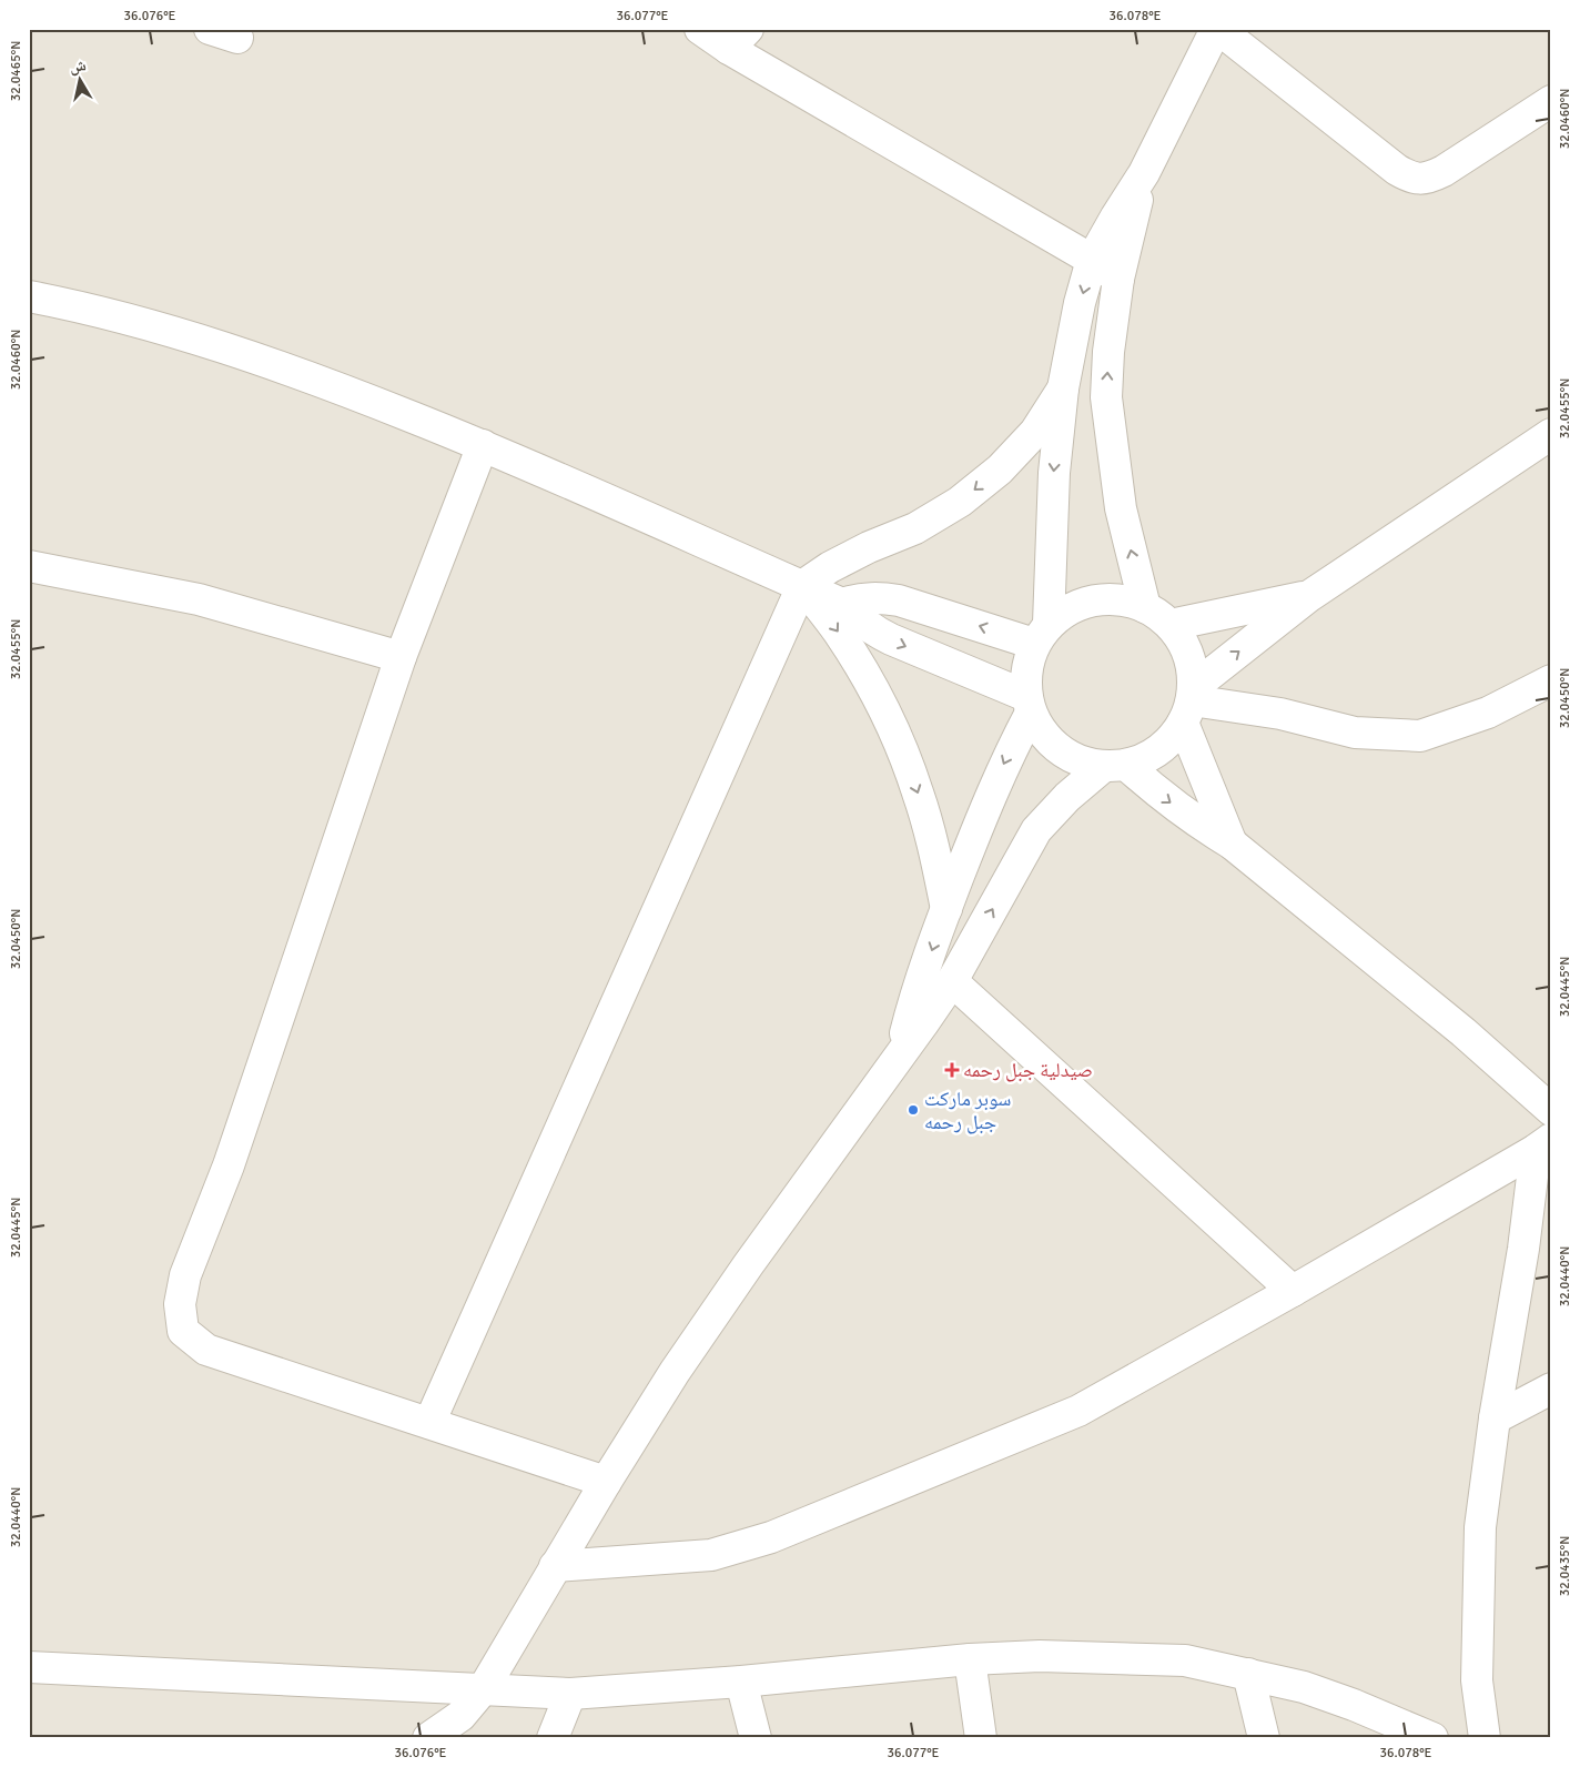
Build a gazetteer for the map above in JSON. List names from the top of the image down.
{
  "places": {
    "health": ["صيدلية جبل رحمه"],
    "other": ["سوبر ماركت جبل رحمه"]
  },
  "north": "top",
  "coordinates": [
    "36.076°E",
    "36.077°E",
    "36.078°E",
    "32.0465°N",
    "32.0460°N",
    "32.0455°N",
    "32.0450°N",
    "32.0445°N",
    "32.0440°N",
    "32.0435°N"
  ]
}
